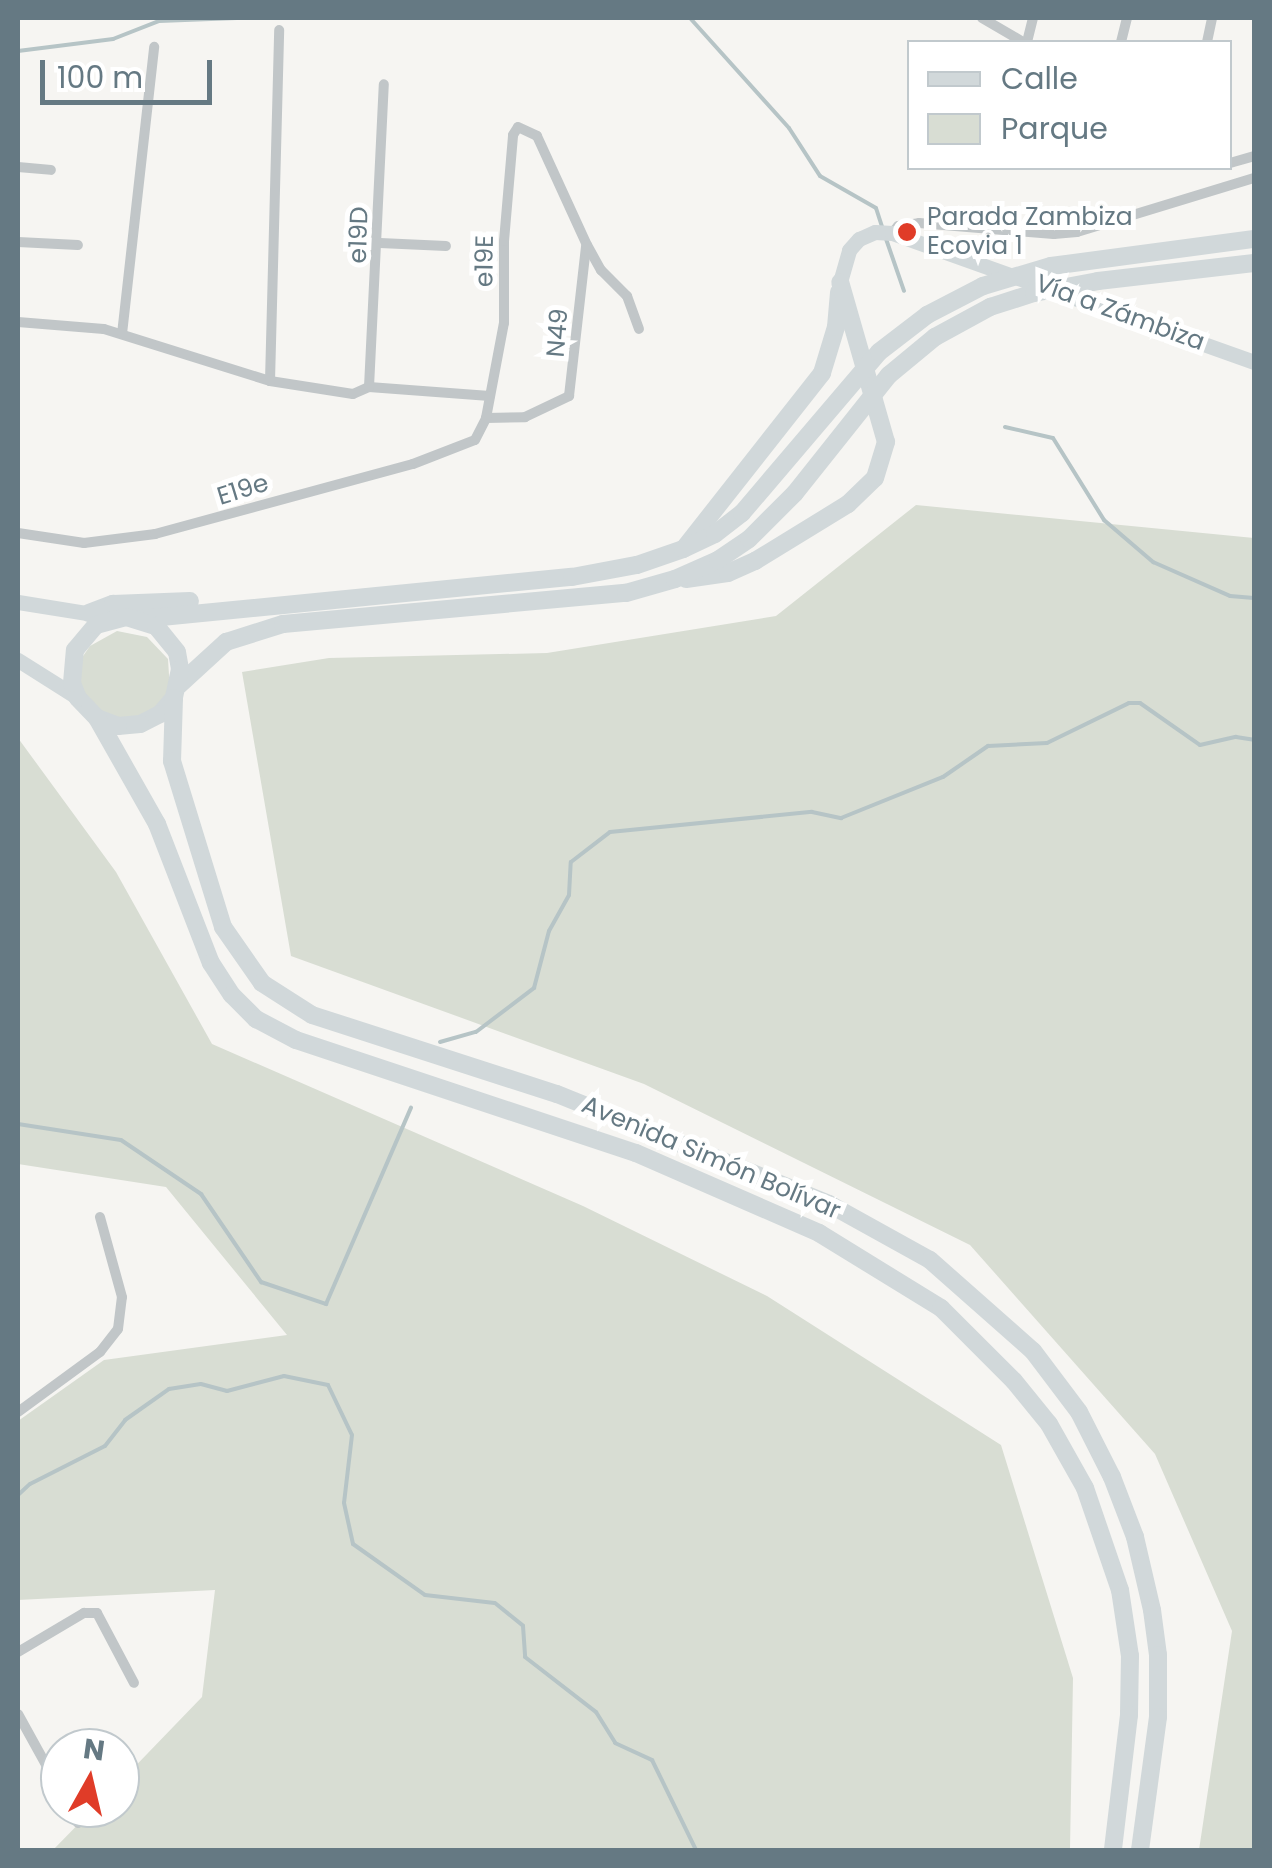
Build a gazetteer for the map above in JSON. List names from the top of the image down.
{
  "streets": {
    "highway": ["Avenida Simón Bolívar"],
    "street": [
      "e19D",
      "e19E",
      "Vía a Zámbiza",
      "N49",
      "E19e"
    ]
  },
  "crossings": [
    ["e19E", "N49"],
    ["e19E", "E19e"]
  ],
  "places": ["Parada Zambiza Ecovia 1"],
  "legend": ["Calle", "Parque"],
  "scale_bar": "100 m",
  "north": "top"
}
